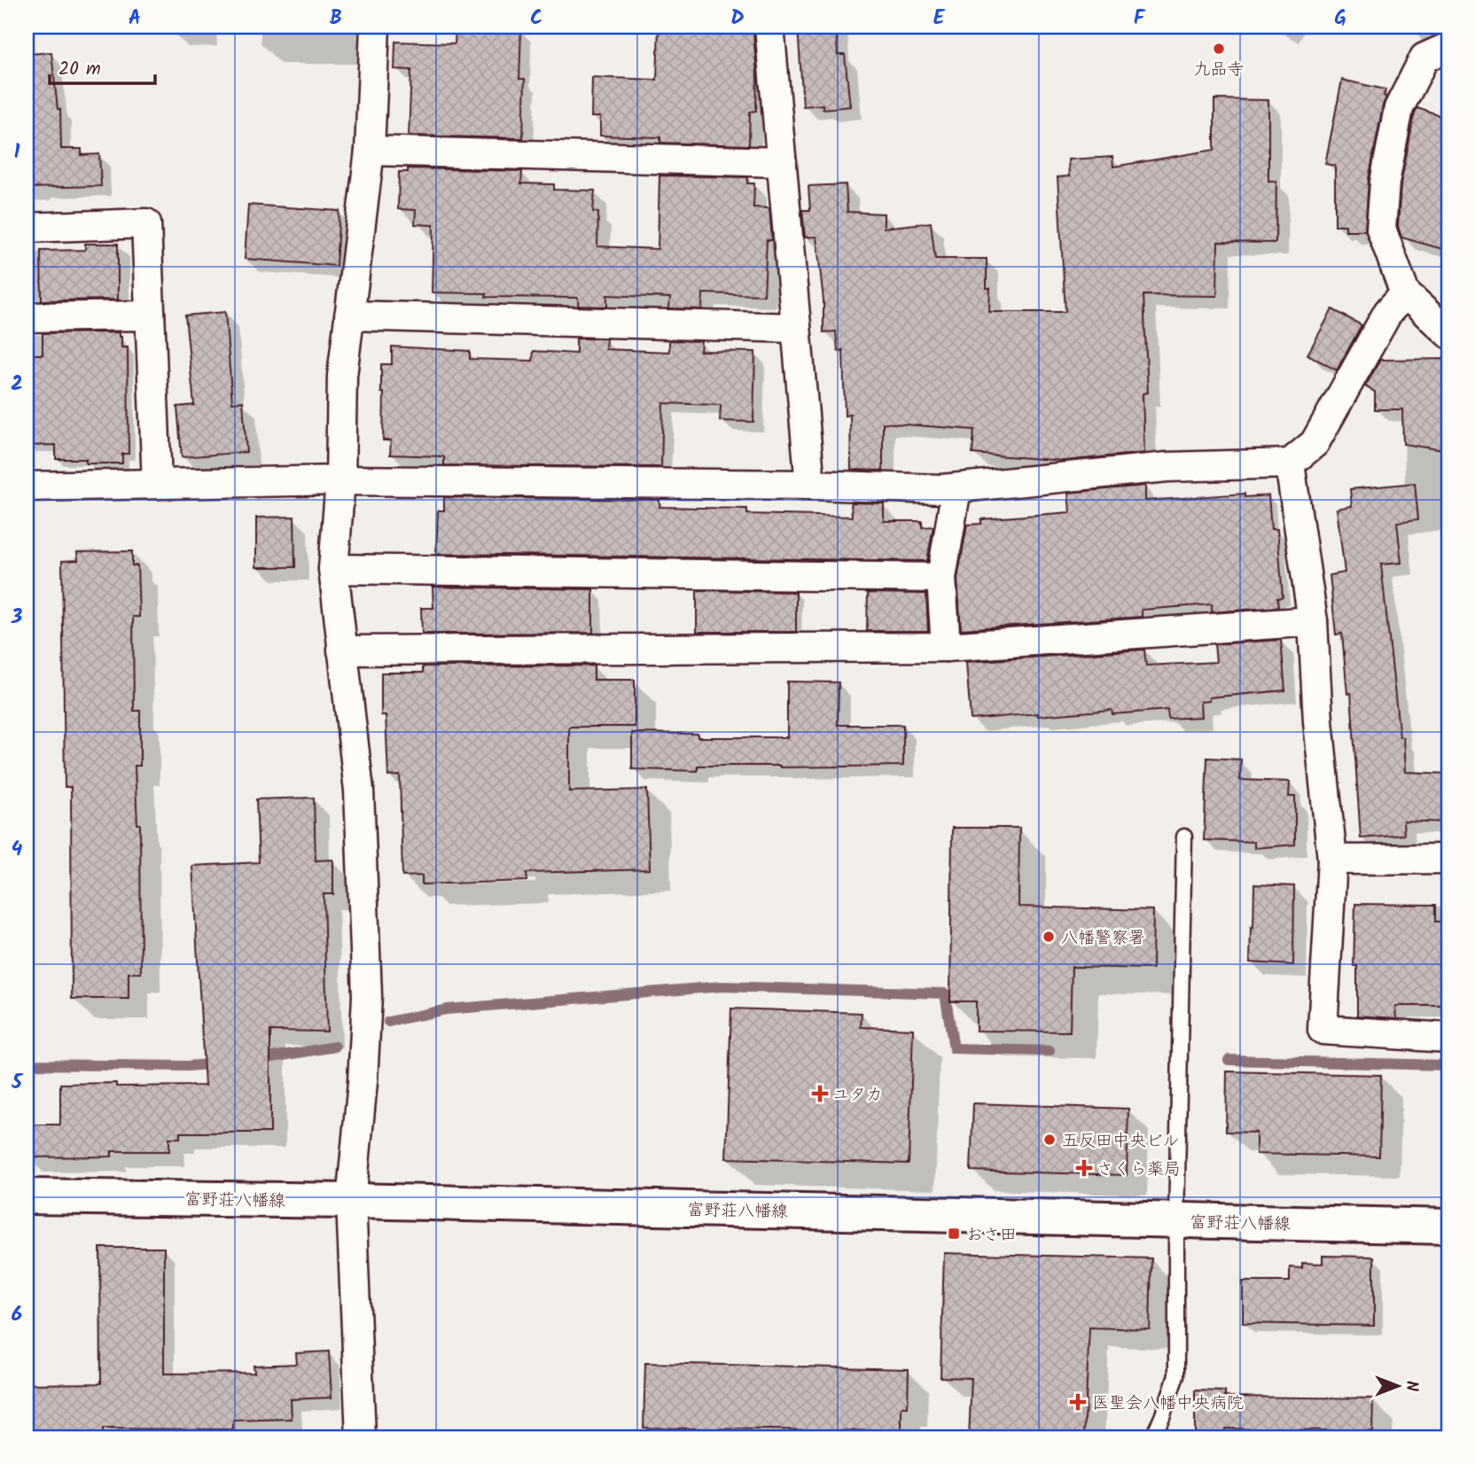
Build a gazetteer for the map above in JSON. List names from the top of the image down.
{
  "streets": {
    "main road": ["富野荘八幡線"]
  },
  "places": {
    "other": ["九品寺", "八幡警察署", "五反田中央ビル"],
    "health": ["ユタカ", "さくら薬局", "医聖会八幡中央病院"],
    "transit": ["おさ田"]
  },
  "scale_bar": "20 m",
  "north": "right",
  "grid": {
    "columns": [
      "A",
      "B",
      "C",
      "D",
      "E",
      "F",
      "G"
    ],
    "rows": [
      "1",
      "2",
      "3",
      "4",
      "5",
      "6"
    ]
  }
}
